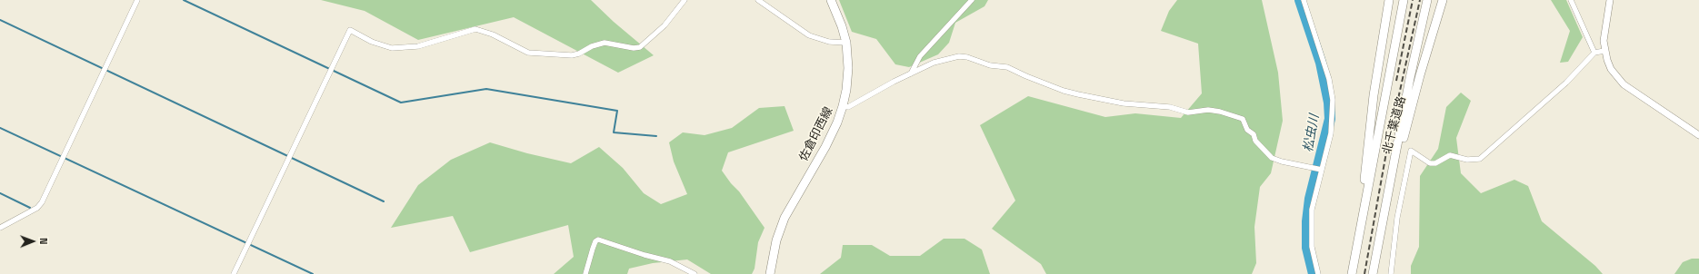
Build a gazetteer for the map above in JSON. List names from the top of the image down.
{
  "streets": {
    "main road": ["北千葉道路", "佐倉印西線"]
  },
  "water": ["松虫川"],
  "north": "right"
}
